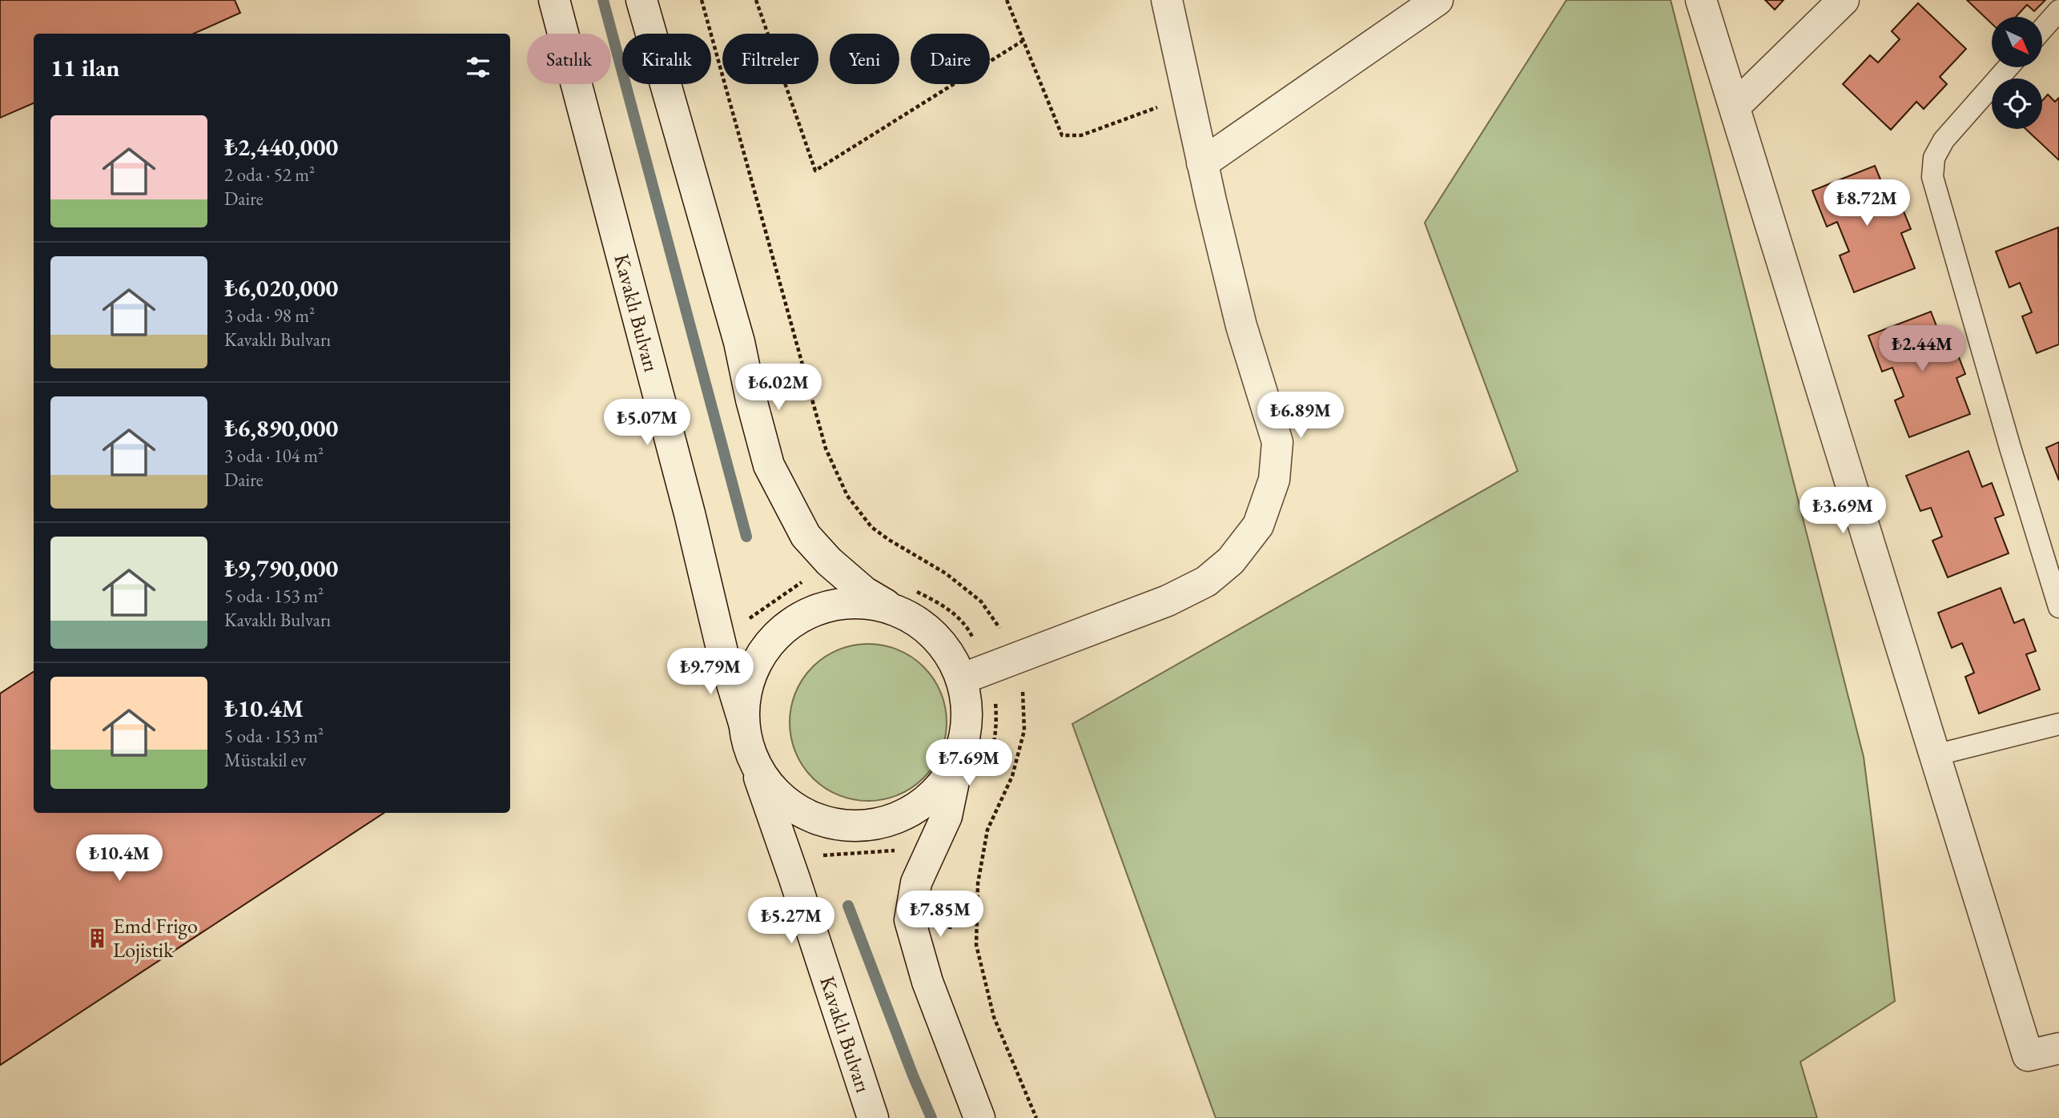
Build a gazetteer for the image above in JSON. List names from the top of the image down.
{
  "streets": {
    "main road": ["Kavaklı Bulvarı"]
  },
  "places": {
    "building": ["Emd Frigo Lojistik"]
  },
  "north": "bottom right",
  "page": {
    "chip": [
      "Satılık",
      "Kiralık",
      "Filtreler",
      "Yeni",
      "Daire"
    ],
    "heading": "11 ilan",
    "list": [
      {
        "name": "₺2,440,000",
        "note": "2 oda · 52 m² · Daire"
      },
      {
        "name": "₺6,020,000",
        "note": "3 oda · 98 m² · Kavaklı Bulvarı"
      },
      {
        "name": "₺6,890,000",
        "note": "3 oda · 104 m² · Daire"
      },
      {
        "name": "₺9,790,000",
        "note": "5 oda · 153 m² · Kavaklı Bulvarı"
      },
      {
        "name": "₺10.4M",
        "note": "5 oda · 153 m² · Müstakil ev"
      }
    ],
    "price": [
      "₺8.72M",
      "₺2.44M",
      "₺6.02M",
      "₺6.89M",
      "₺5.07M",
      "₺3.69M",
      "₺9.79M",
      "₺7.69M",
      "₺10.4M",
      "₺7.85M",
      "₺5.27M"
    ]
  }
}
